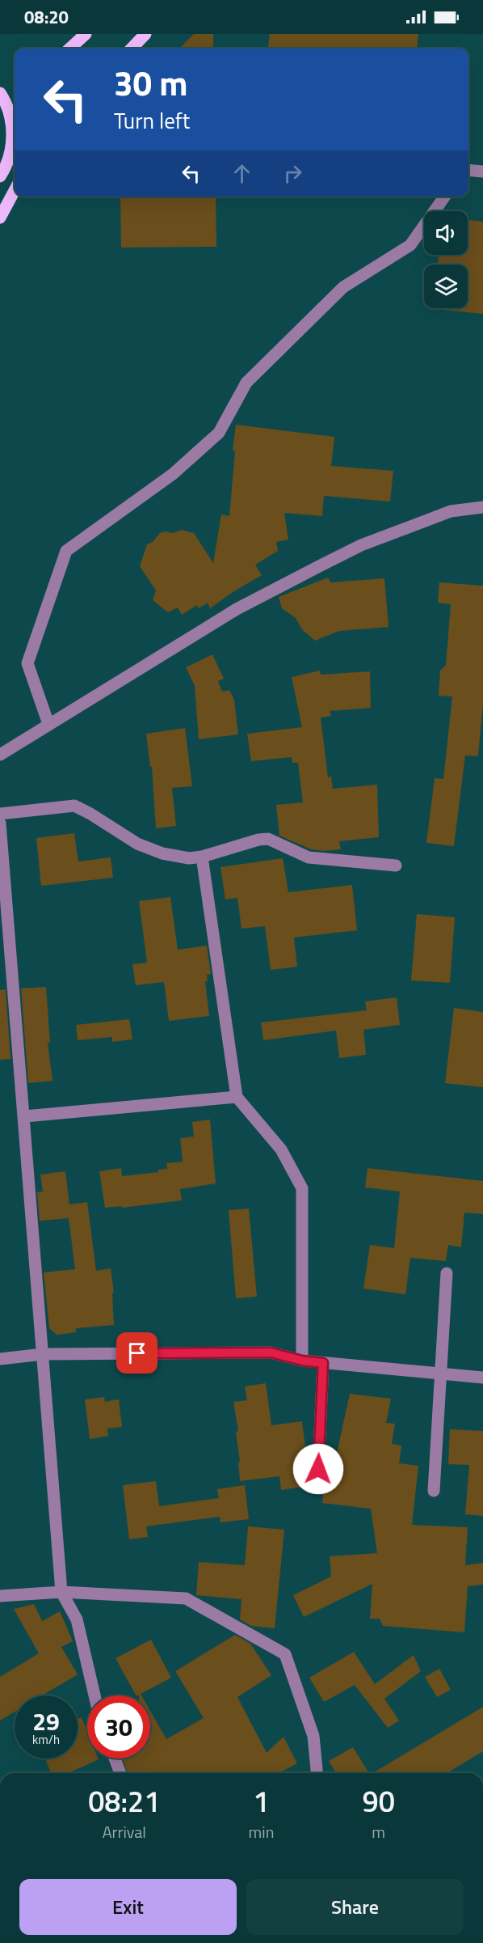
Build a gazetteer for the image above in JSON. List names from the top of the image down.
{
  "page": {
    "status": "08:20",
    "turn": ["30 m", "Turn left"],
    "speed": "29 km/h",
    "limit": "30",
    "eta": [
      "08:21",
      "Arrival",
      "1",
      "min",
      "90",
      "m"
    ],
    "buttons": ["Exit", "Share"]
  }
}
